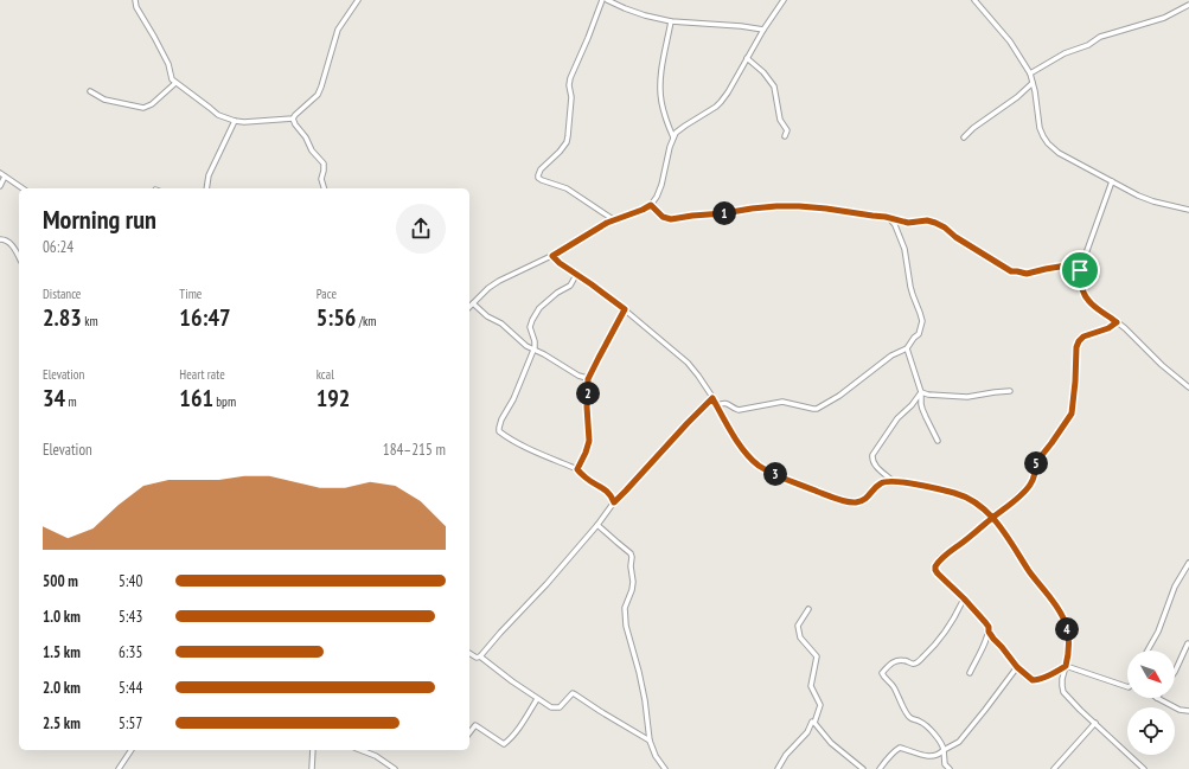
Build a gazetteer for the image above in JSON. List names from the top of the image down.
{
  "north": "bottom right",
  "page": {
    "heading": ["Morning run", "06:24"],
    "pins": [
      "1",
      "2",
      "5",
      "3",
      "4"
    ],
    "stats": [
      ["Distance", "2.83 km"],
      ["Time", "16:47"],
      ["Pace", "5:56 /km"],
      ["Elevation", "34 m"],
      ["Heart rate", "161 bpm"],
      ["kcal", "192"]
    ],
    "chart": ["Elevation", "184–215 m"],
    "list": [
      {
        "name": "500 m",
        "note": "5:40"
      },
      {
        "name": "1.0 km",
        "note": "5:43"
      },
      {
        "name": "1.5 km",
        "note": "6:35"
      },
      {
        "name": "2.0 km",
        "note": "5:44"
      },
      {
        "name": "2.5 km",
        "note": "5:57"
      }
    ]
  }
}
